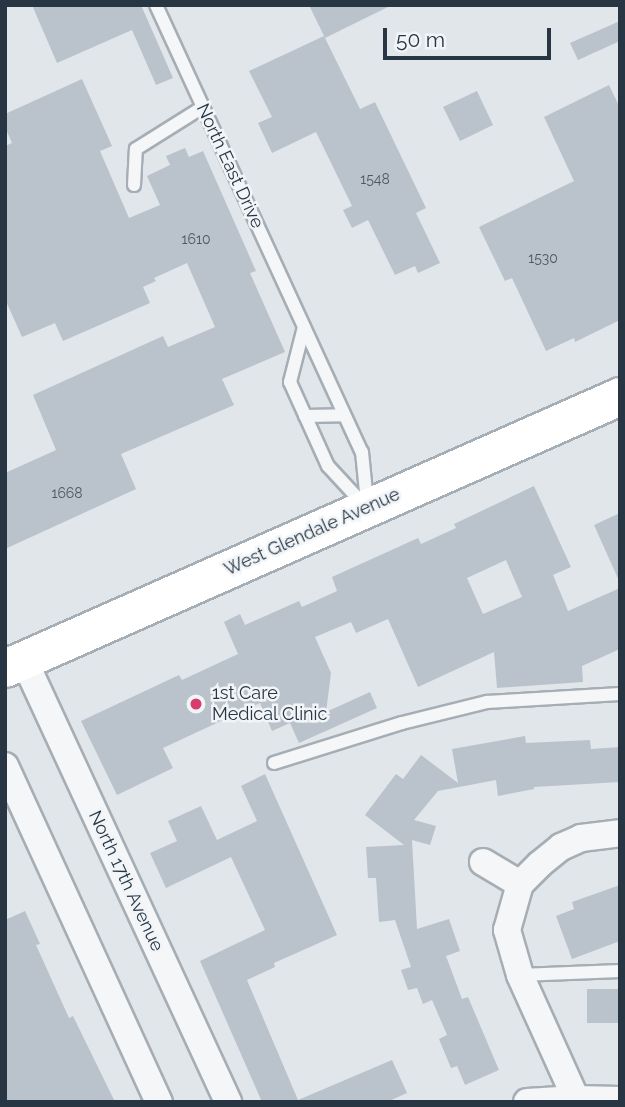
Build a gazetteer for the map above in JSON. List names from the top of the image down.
{
  "streets": {
    "main road": ["West Glendale Avenue"],
    "street": ["North 17th Avenue"],
    "lane": ["North East Drive"]
  },
  "crossings": [
    ["North East Drive", "West Glendale Avenue"],
    ["West Glendale Avenue", "North 17th Avenue"]
  ],
  "places": ["1st Care Medical Clinic"],
  "house_numbers": [
    "1548",
    "1610",
    "1530",
    "1668"
  ],
  "scale_bar": "50 m"
}
